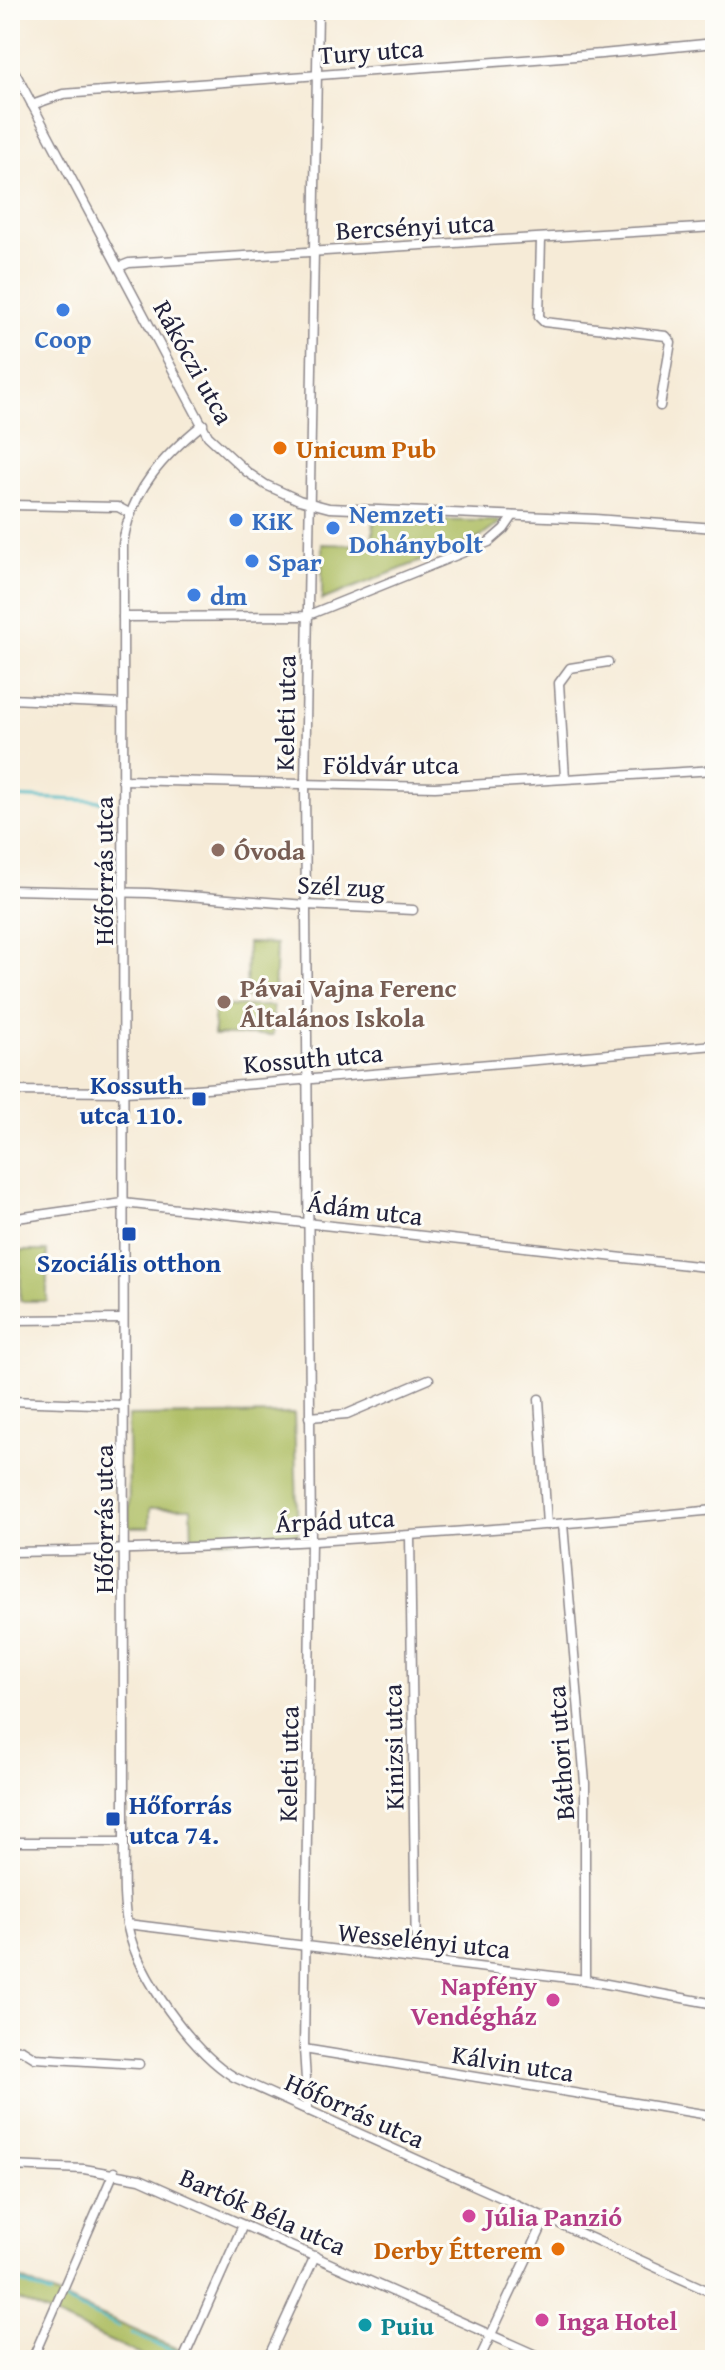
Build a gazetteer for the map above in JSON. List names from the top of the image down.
{
  "streets": {
    "street": [
      "Tury utca",
      "Bercsényi utca",
      "Rákóczi utca",
      "Keleti utca",
      "Földvár utca",
      "Hőforrás utca",
      "Szél zug",
      "Kossuth utca",
      "Ádám utca",
      "Árpád utca",
      "Kinizsi utca",
      "Báthori utca",
      "Wesselényi utca",
      "Kálvin utca",
      "Bartók Béla utca"
    ]
  },
  "crossings": [
    ["Tury utca", "Rákóczi utca"],
    ["Tury utca", "Keleti utca"],
    ["Bercsényi utca", "Rákóczi utca"],
    ["Bercsényi utca", "Keleti utca"],
    ["Rákóczi utca", "Keleti utca"],
    ["Rákóczi utca", "Hőforrás utca"],
    ["Keleti utca", "Földvár utca"],
    ["Keleti utca", "Hőforrás utca"],
    ["Keleti utca", "Szél zug"],
    ["Keleti utca", "Kossuth utca"],
    ["Keleti utca", "Ádám utca"],
    ["Keleti utca", "Árpád utca"],
    ["Keleti utca", "Wesselényi utca"],
    ["Keleti utca", "Kálvin utca"],
    ["Földvár utca", "Hőforrás utca"],
    ["Hőforrás utca", "Szél zug"],
    ["Hőforrás utca", "Kossuth utca"],
    ["Hőforrás utca", "Ádám utca"],
    ["Hőforrás utca", "Árpád utca"],
    ["Hőforrás utca", "Wesselényi utca"],
    ["Árpád utca", "Kinizsi utca"],
    ["Árpád utca", "Báthori utca"],
    ["Kinizsi utca", "Wesselényi utca"],
    ["Báthori utca", "Wesselényi utca"]
  ],
  "places": {
    "other": [
      "Coop",
      "Unicum Pub",
      "KiK",
      "Nemzeti Dohánybolt",
      "Spar",
      "dm",
      "Óvoda",
      "Pávai Vajna Ferenc Általános Iskola",
      "Napfény Vendégház",
      "Júlia Panzió",
      "Derby Étterem",
      "Inga Hotel",
      "Puiu"
    ],
    "transit": ["Kossuth utca 110.", "Szociális otthon", "Hőforrás utca 74."]
  }
}
